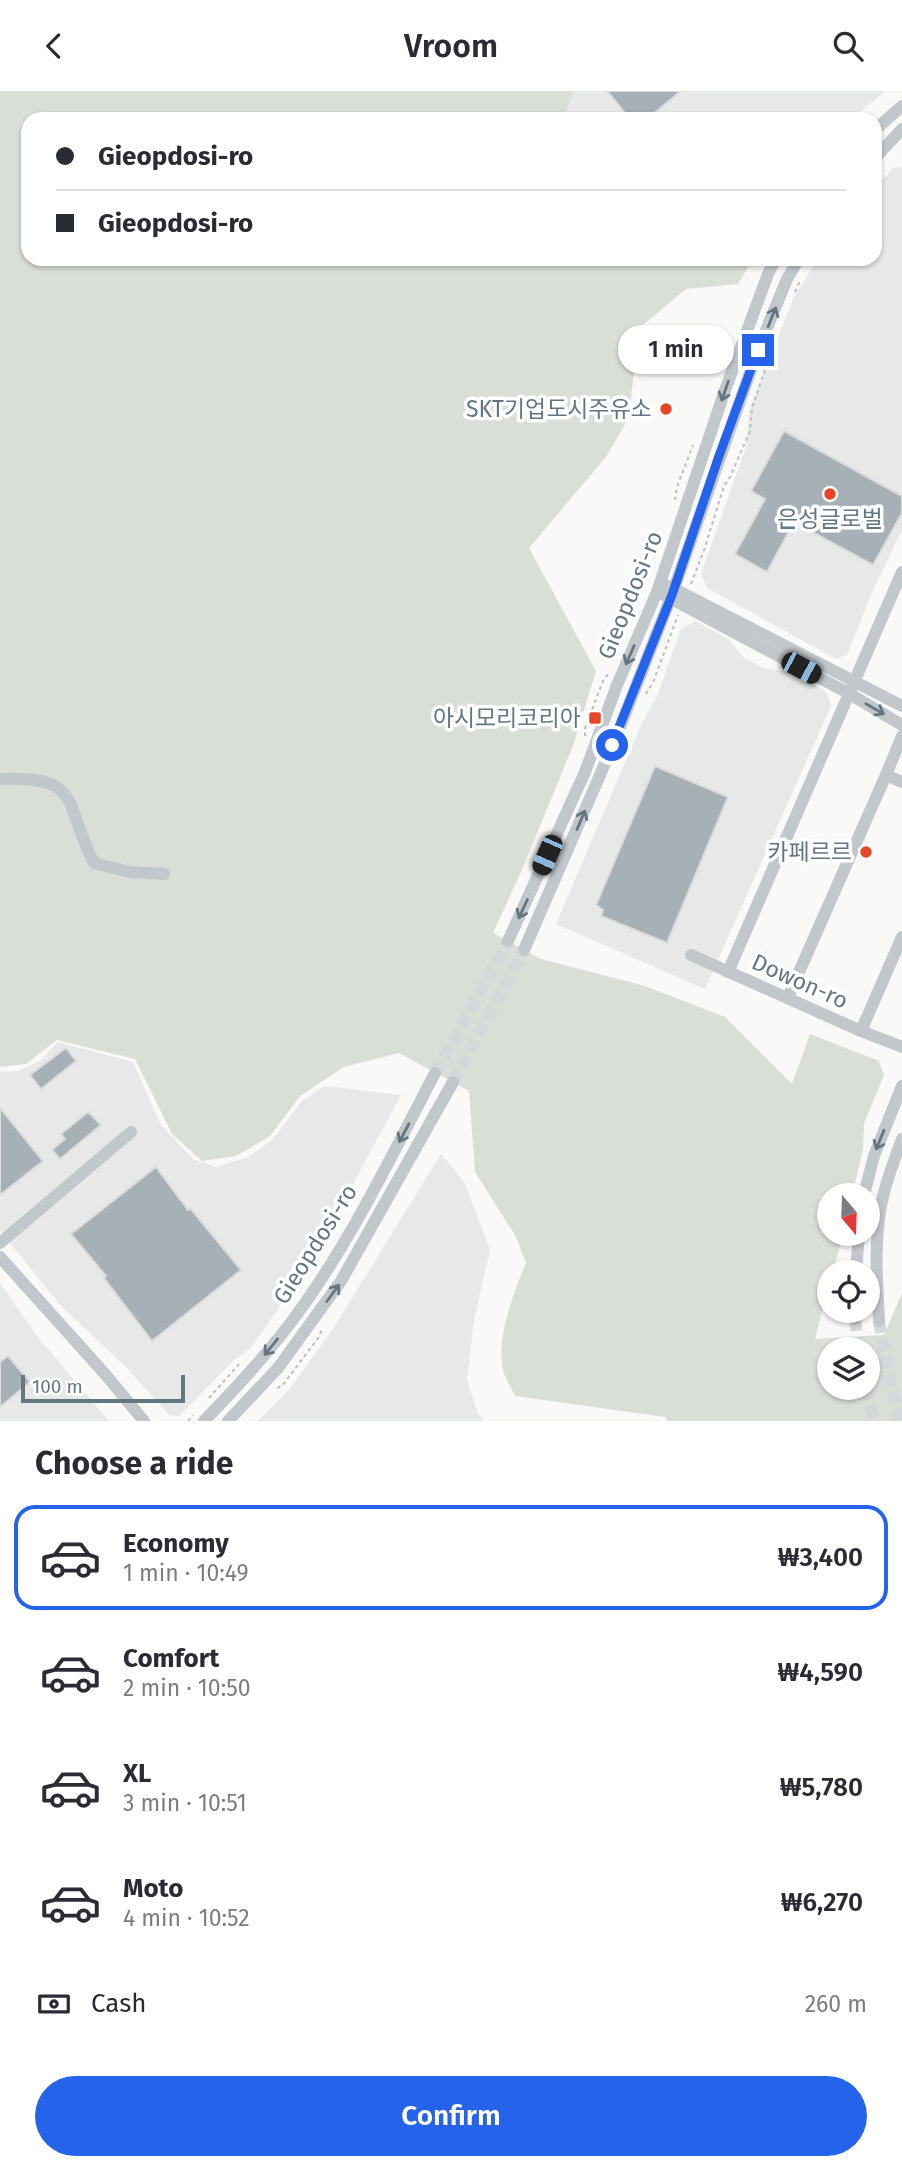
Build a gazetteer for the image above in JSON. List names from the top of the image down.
{
  "streets": {
    "street": ["Gieopdosi-ro", "Dowon-ro"]
  },
  "places": {
    "other": ["SKT기업도시주유소", "은성글로벌", "카페르르"],
    "transit": ["아시모리코리아"]
  },
  "scale_bar": "100 m",
  "north": "bottom",
  "page": {
    "header": "Vroom",
    "banner": ["Gieopdosi-ro", "Gieopdosi-ro"],
    "bubble": "1 min",
    "scale": "100 m",
    "heading": "Choose a ride",
    "list": [
      {
        "name": "Economy",
        "note": "1 min · 10:49",
        "value": "₩3,400"
      },
      {
        "name": "Comfort",
        "note": "2 min · 10:50",
        "value": "₩4,590"
      },
      {
        "name": "XL",
        "note": "3 min · 10:51",
        "value": "₩5,780"
      },
      {
        "name": "Moto",
        "note": "4 min · 10:52",
        "value": "₩6,270"
      }
    ],
    "pay": ["Cash", "260 m"],
    "buttons": "Confirm"
  }
}
